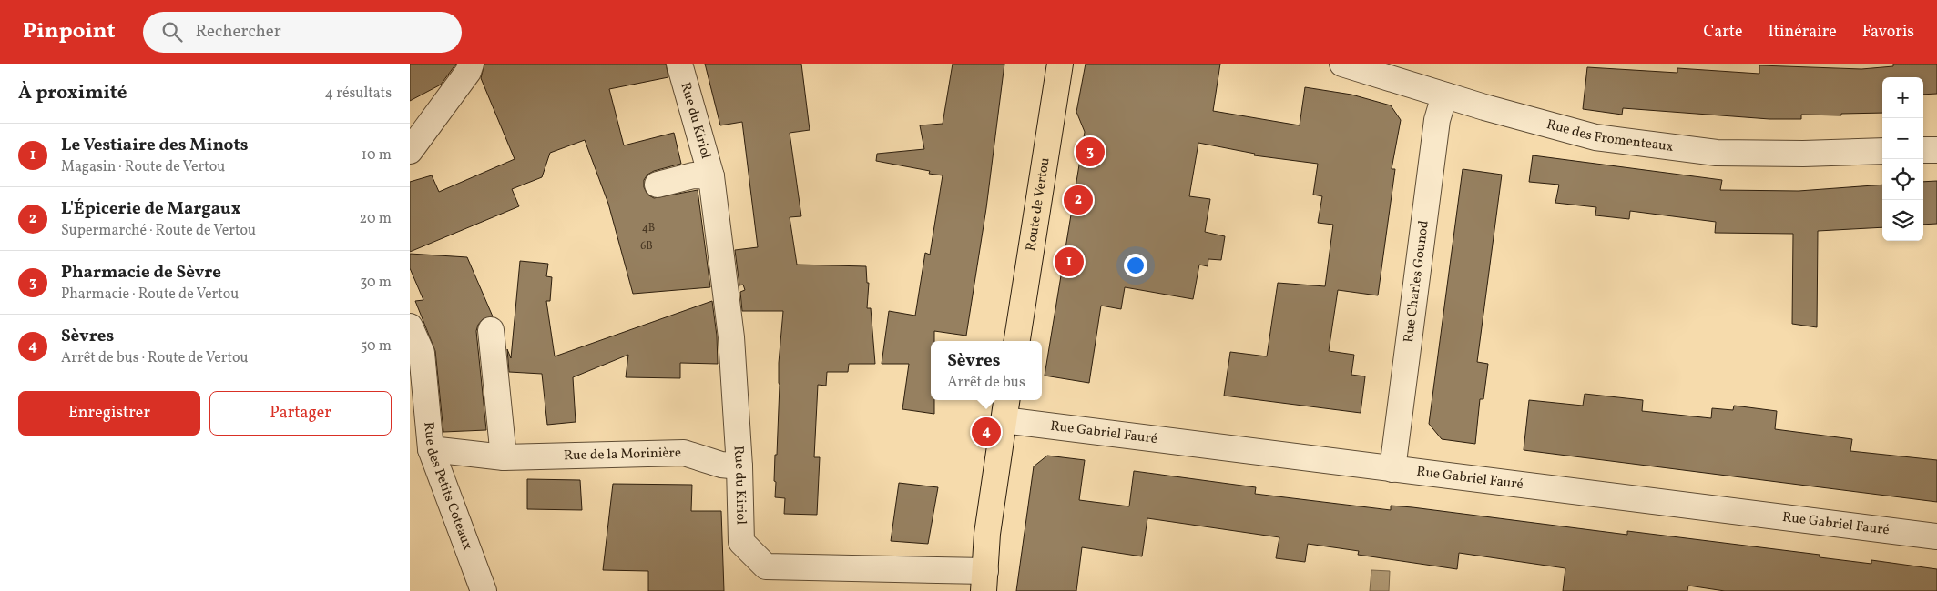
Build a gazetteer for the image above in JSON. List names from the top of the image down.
{
  "streets": {
    "main road": ["Route de Vertou"],
    "street": [
      "Rue du Kiriol",
      "Rue des Fromenteaux",
      "Rue Charles Gounod",
      "Rue Gabriel Fauré",
      "Rue de la Morinière",
      "Rue des Petits Coteaux"
    ]
  },
  "crossings": [
    ["Rue du Kiriol", "Rue de la Morinière"],
    ["Rue des Fromenteaux", "Rue Charles Gounod"],
    ["Rue Charles Gounod", "Rue Gabriel Fauré"],
    ["Rue de la Morinière", "Rue des Petits Coteaux"]
  ],
  "house_numbers": ["4B", "6B"],
  "page": {
    "header": "Pinpoint",
    "search": "Rechercher",
    "nav": ["Carte", "Itinéraire", "Favoris"],
    "heading": ["À proximité", "4 résultats"],
    "map_buttons": ["+", "−"],
    "list": [
      {
        "mark": "1",
        "name": "Le Vestiaire des Minots",
        "note": "Magasin · Route de Vertou",
        "value": "10 m"
      },
      {
        "mark": "2",
        "name": "L'Épicerie de Margaux",
        "note": "Supermarché · Route de Vertou",
        "value": "20 m"
      },
      {
        "mark": "3",
        "name": "Pharmacie de Sèvre",
        "note": "Pharmacie · Route de Vertou",
        "value": "30 m"
      },
      {
        "mark": "4",
        "name": "Sèvres",
        "note": "Arrêt de bus · Route de Vertou",
        "value": "50 m"
      }
    ],
    "pins": [
      "3",
      "2",
      "1",
      "4"
    ],
    "popup": ["Sèvres", "Arrêt de bus"],
    "buttons": ["Enregistrer", "Partager"]
  }
}
